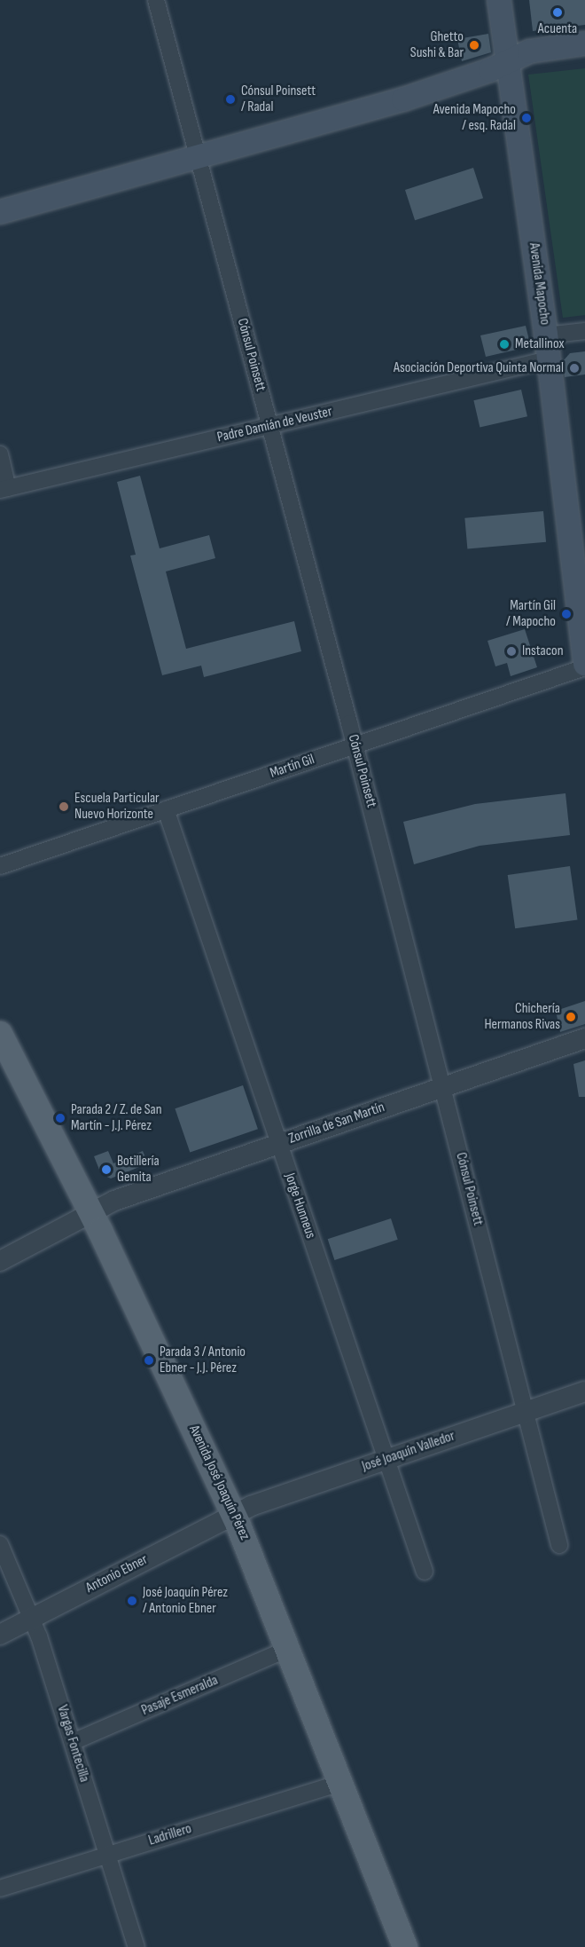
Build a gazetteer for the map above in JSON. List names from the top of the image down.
{
  "streets": {
    "main road": ["Avenida Mapocho", "Avenida José Joaquín Pérez"],
    "street": [
      "Cónsul Poinsett",
      "Padre Damián de Veuster",
      "Martín Gil",
      "Zorrilla de San Martín",
      "Jorge Hunneus",
      "José Joaquín Valledor",
      "Antonio Ebner",
      "Pasaje Esmeralda",
      "Vargas Fontecilla",
      "Ladrillero"
    ]
  },
  "crossings": [
    ["Avenida Mapocho", "Padre Damián de Veuster"],
    ["Avenida Mapocho", "Martín Gil"],
    ["Cónsul Poinsett", "Padre Damián de Veuster"],
    ["Cónsul Poinsett", "Martín Gil"],
    ["Cónsul Poinsett", "Zorrilla de San Martín"],
    ["Cónsul Poinsett", "José Joaquín Valledor"],
    ["Martín Gil", "Jorge Hunneus"],
    ["Zorrilla de San Martín", "Jorge Hunneus"],
    ["Zorrilla de San Martín", "Avenida José Joaquín Pérez"],
    ["Jorge Hunneus", "José Joaquín Valledor"],
    ["José Joaquín Valledor", "Avenida José Joaquín Pérez"],
    ["José Joaquín Valledor", "Antonio Ebner"],
    ["Avenida José Joaquín Pérez", "Antonio Ebner"],
    ["Avenida José Joaquín Pérez", "Pasaje Esmeralda"],
    ["Avenida José Joaquín Pérez", "Ladrillero"],
    ["Antonio Ebner", "Vargas Fontecilla"],
    ["Pasaje Esmeralda", "Vargas Fontecilla"],
    ["Vargas Fontecilla", "Ladrillero"]
  ],
  "places": [
    "Acuenta",
    "Ghetto Sushi & Bar",
    "Cónsul Poinsett / Radal",
    "Avenida Mapocho / esq. Radal",
    "Metallinox",
    "Asociación Deportiva Quinta Normal",
    "Martín Gil / Mapocho",
    "Instacon",
    "Escuela Particular Nuevo Horizonte",
    "Chichería Hermanos Rivas",
    "Parada 2 / Z. de San Martín - J.J. Pérez",
    "Botillería Gemita",
    "Parada 3 / Antonio Ebner - J.J. Pérez",
    "José Joaquín Pérez / Antonio Ebner"
  ]
}
